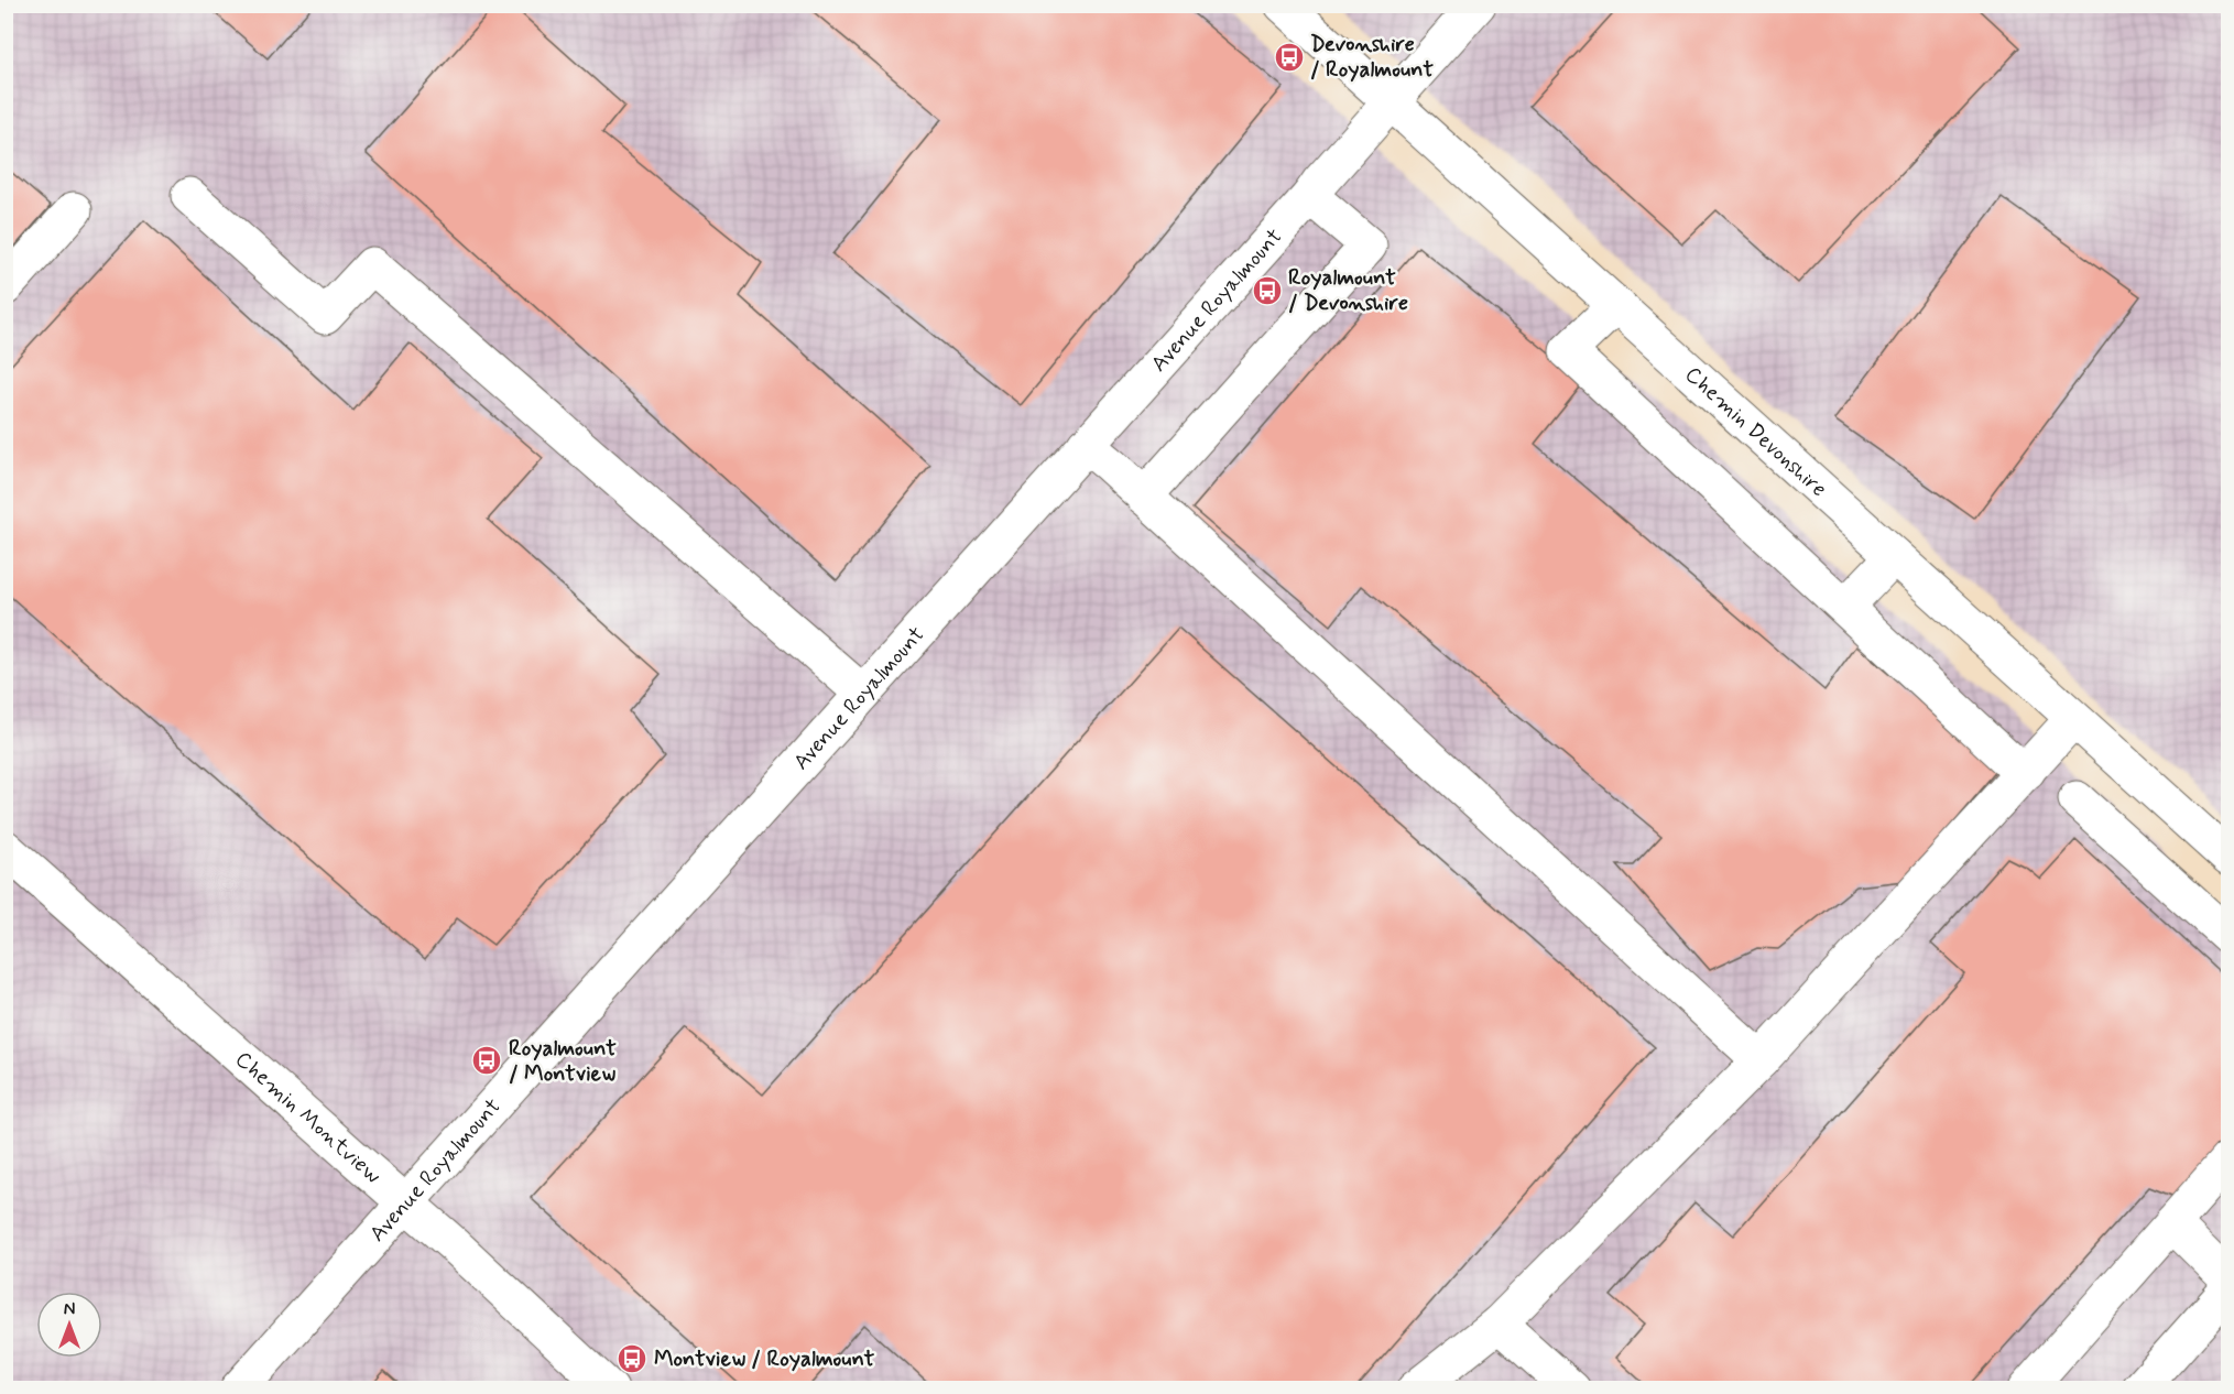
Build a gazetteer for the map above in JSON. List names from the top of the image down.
{
  "streets": {
    "street": ["Avenue Royalmount", "Chemin Devonshire", "Chemin Montview"]
  },
  "crossings": [
    ["Avenue Royalmount", "Chemin Devonshire"],
    ["Avenue Royalmount", "Chemin Montview"]
  ],
  "places": {
    "bus stop": [
      "Devonshire / Royalmount",
      "Royalmount / Devonshire",
      "Royalmount / Montview",
      "Montview / Royalmount"
    ]
  },
  "north": "top"
}
